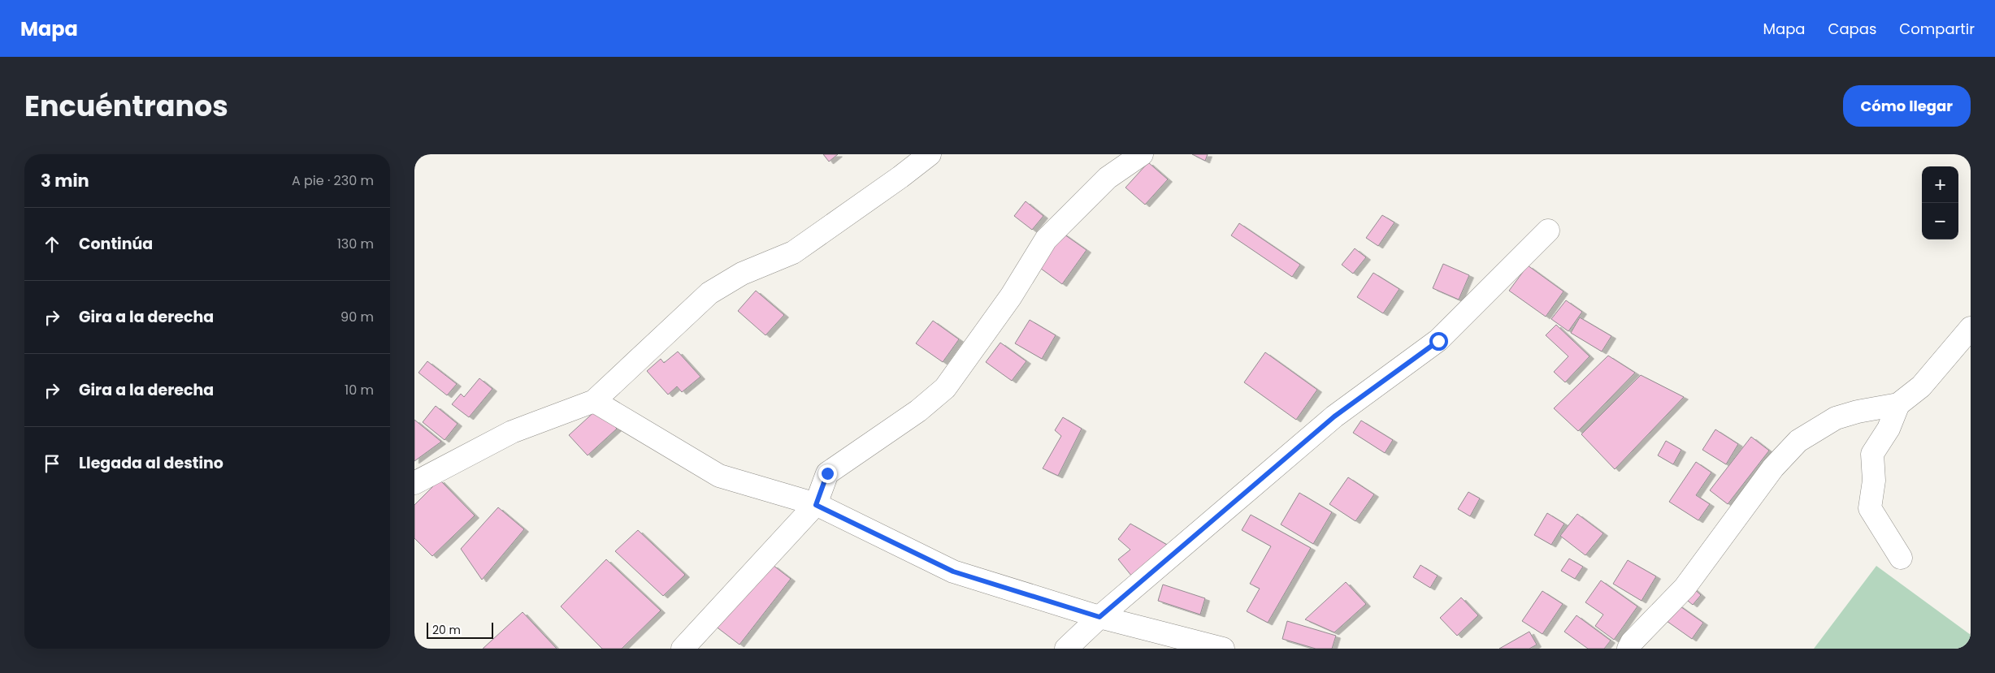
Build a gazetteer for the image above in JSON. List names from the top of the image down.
{
  "scale_bar": "20 m",
  "page": {
    "header": "Mapa",
    "nav": ["Mapa", "Capas", "Compartir"],
    "title": "Encuéntranos",
    "buttons": "Cómo llegar",
    "heading": ["3 min", "A pie · 230 m"],
    "map_buttons": ["+", "−"],
    "list": [
      ["Continúa", "130 m"],
      ["Gira a la derecha", "90 m"],
      ["Gira a la derecha", "10 m"],
      "Llegada al destino"
    ],
    "scale": "20 m"
  }
}
